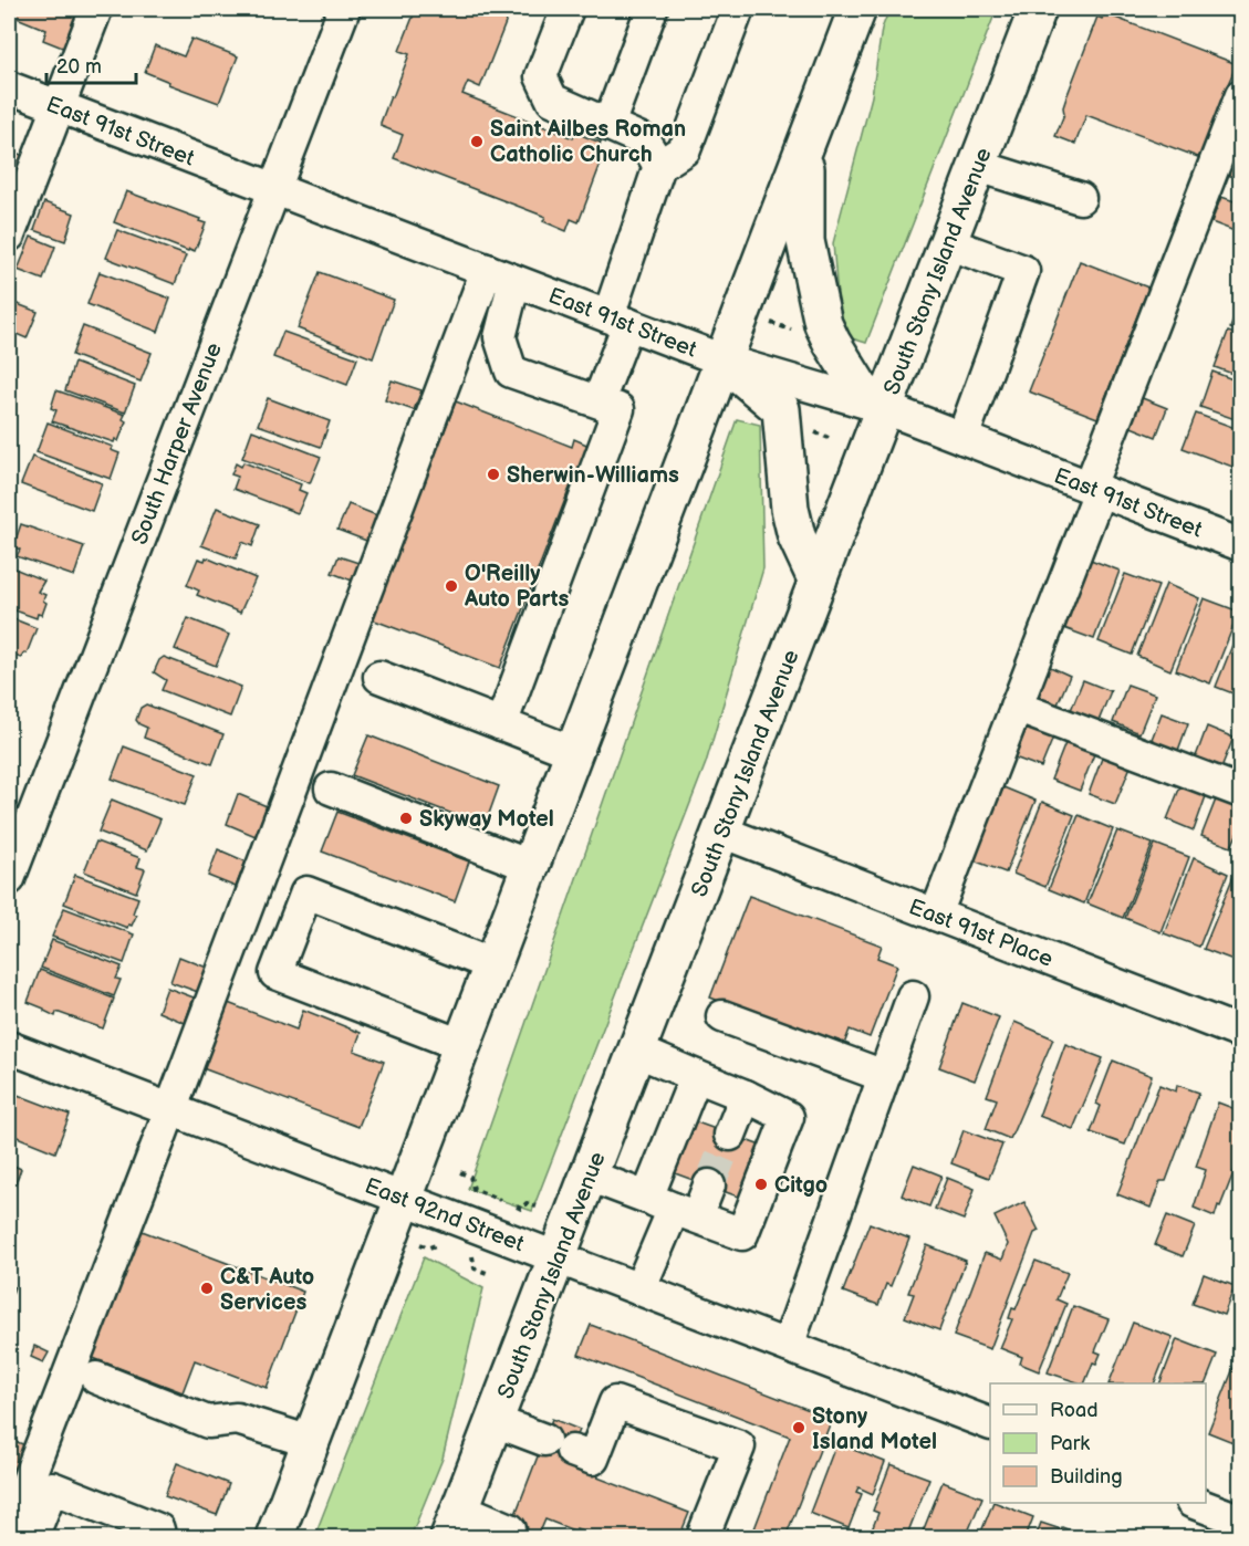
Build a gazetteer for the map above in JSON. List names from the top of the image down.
{
  "streets": {
    "highway": ["South Stony Island Avenue"],
    "street": [
      "East 91st Street",
      "South Harper Avenue",
      "East 91st Place",
      "East 92nd Street"
    ]
  },
  "crossings": [
    ["East 91st Street", "South Stony Island Avenue"],
    ["East 91st Street", "South Harper Avenue"],
    ["South Stony Island Avenue", "East 91st Place"],
    ["South Stony Island Avenue", "East 92nd Street"]
  ],
  "places": [
    "Saint Ailbes Roman Catholic Church",
    "Sherwin-Williams",
    "O'Reilly Auto Parts",
    "Skyway Motel",
    "Citgo",
    "C&T Auto Services",
    "Stony Island Motel"
  ],
  "legend": ["Road", "Park", "Building"],
  "scale_bar": "20 m"
}
